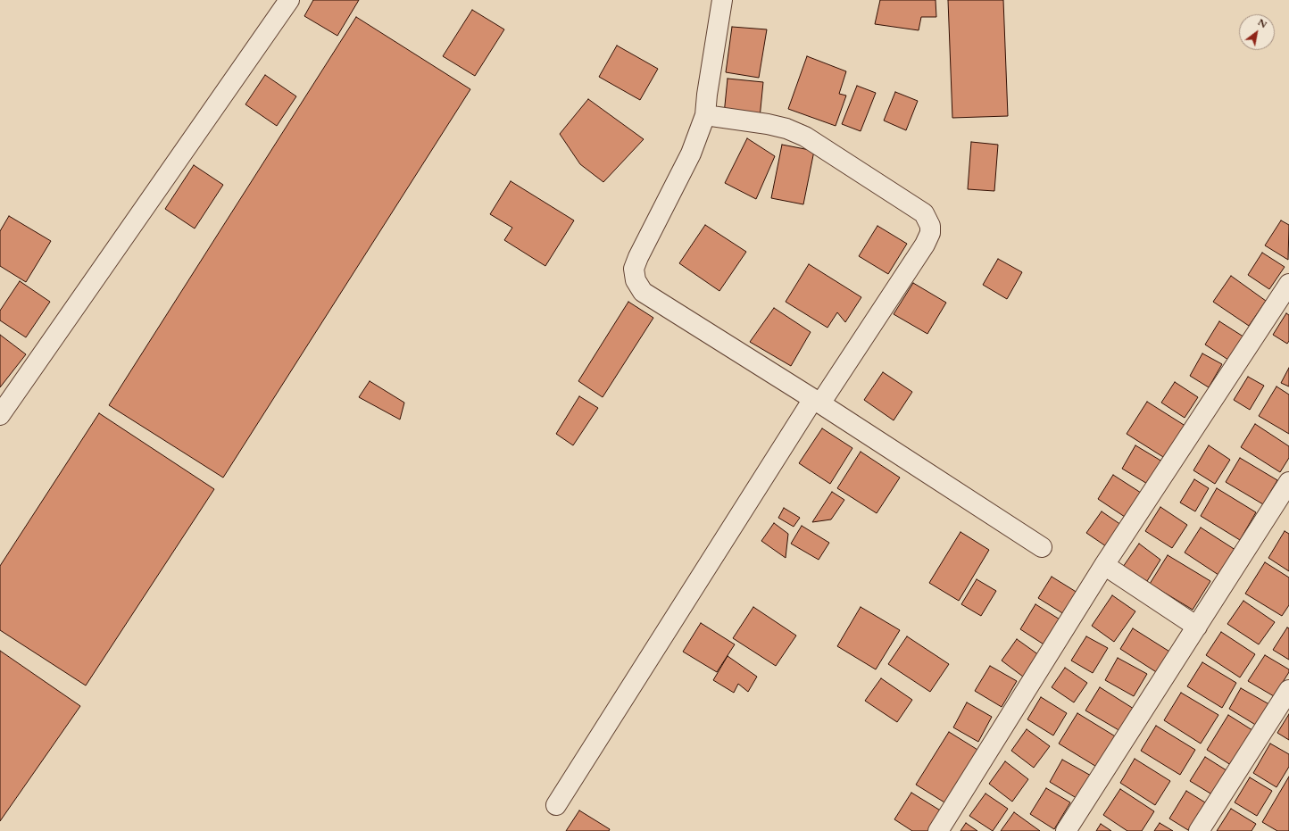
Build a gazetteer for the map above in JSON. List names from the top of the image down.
{
  "north": "top right"
}
